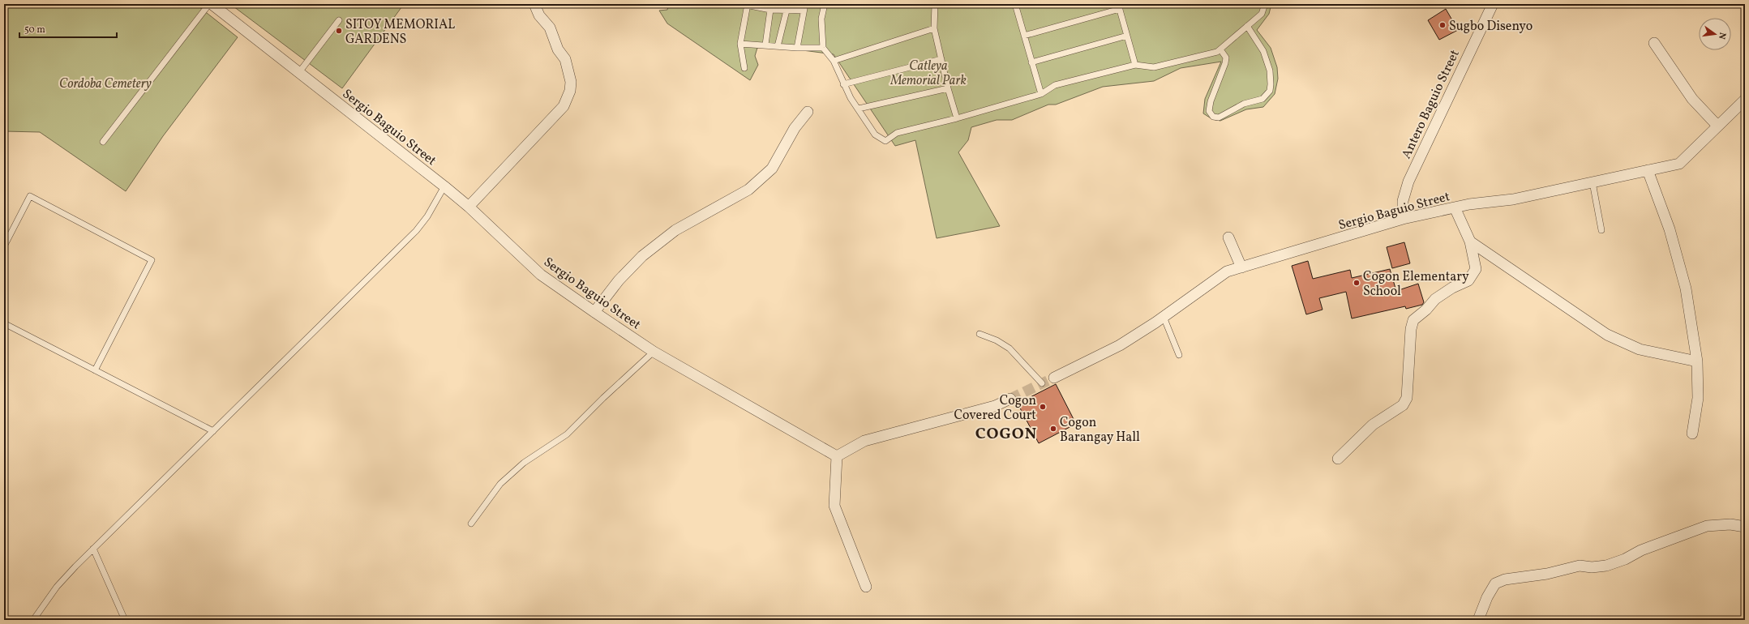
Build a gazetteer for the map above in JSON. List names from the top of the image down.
{
  "streets": {
    "street": ["Antero Baguio Street", "Sergio Baguio Street"]
  },
  "crossings": [
    ["Antero Baguio Street", "Sergio Baguio Street"]
  ],
  "districts": ["COGON"],
  "parks": ["Catleya Memorial Park", "Cordoba Cemetery"],
  "places": [
    "Sugbo Disenyo",
    "SITOY MEMORIAL GARDENS",
    "Cogon Elementary School",
    "Cogon Covered Court",
    "Cogon Barangay Hall"
  ],
  "scale_bar": "50 m",
  "north": "right"
}
